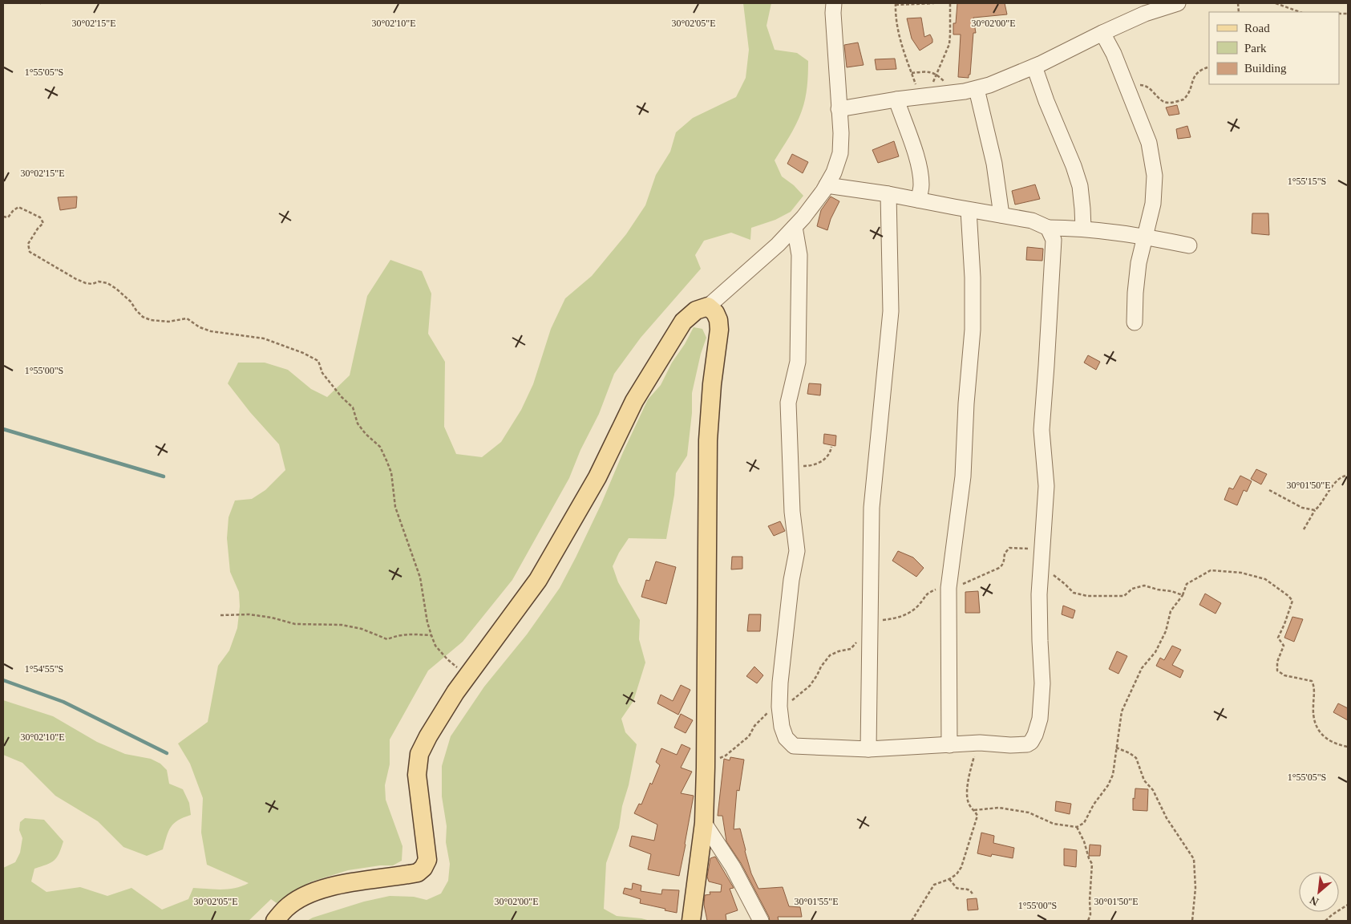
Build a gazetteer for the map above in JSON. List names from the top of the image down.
{
  "legend": ["Road", "Park", "Building"],
  "north": "bottom left",
  "coordinates": [
    "30°02'15\"E",
    "30°02'10\"E",
    "30°02'05\"E",
    "30°02'00\"E",
    "1°55'05\"S",
    "1°55'15\"S",
    "1°55'00\"S",
    "30°01'50\"E",
    "1°54'55\"S",
    "30°01'55\"E"
  ]
}
